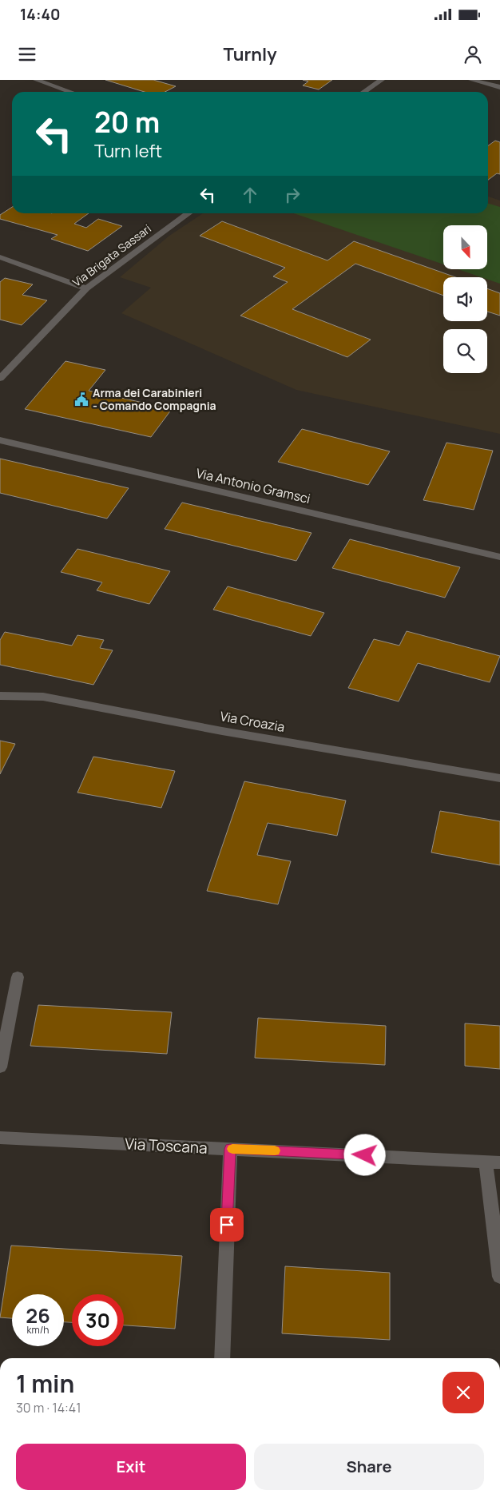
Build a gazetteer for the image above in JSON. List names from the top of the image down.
{
  "streets": {
    "street": [
      "Via Brigata Sassari",
      "Via Antonio Gramsci",
      "Via Croazia",
      "Via Toscana"
    ]
  },
  "places": {
    "public building": ["Arma dei Carabinieri - Comando Compagnia"]
  },
  "north": "bottom",
  "page": {
    "status": "14:40",
    "header": "Turnly",
    "turn": ["20 m", "Turn left"],
    "speed": "26 km/h",
    "limit": "30",
    "heading": ["1 min", "30 m · 14:41"],
    "buttons": ["Exit", "Share"]
  }
}
